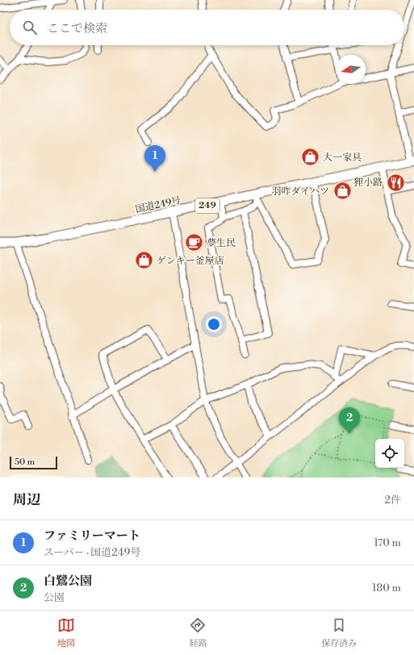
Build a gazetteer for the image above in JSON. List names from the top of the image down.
{
  "streets": {
    "highway": ["国道249号", "249"]
  },
  "places": {
    "shop": ["大一家具", "羽咋ダイハツ", "ゲンキー釜屋店"],
    "restaurant": ["狸小路"],
    "cafe": ["夢生民"]
  },
  "scale_bar": "50 m",
  "north": "left",
  "page": {
    "search": "ここで検索",
    "pins": ["1", "2"],
    "scale": "50 m",
    "heading": ["周辺", "2件"],
    "list": [
      {
        "mark": "1",
        "name": "ファミリーマート",
        "note": "スーパー · 国道249号",
        "value": "170 m"
      },
      {
        "mark": "2",
        "name": "白鷺公園",
        "note": "公園",
        "value": "180 m"
      }
    ],
    "nav": ["地図", "経路", "保存済み"]
  }
}
